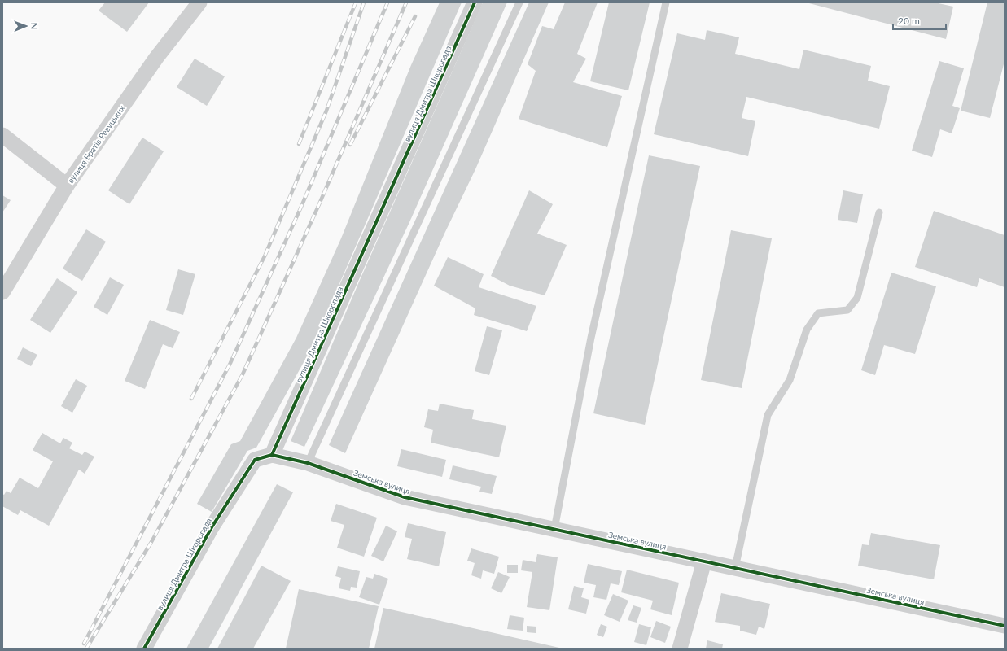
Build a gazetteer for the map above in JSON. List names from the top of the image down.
{
  "streets": {
    "street": ["вулиця Дмитра Шкоропада", "вулиця Братів Ревуцьких", "Земська вулиця"]
  },
  "crossings": [
    ["вулиця Дмитра Шкоропада", "Земська вулиця"]
  ],
  "scale_bar": "20 m",
  "north": "right"
}
